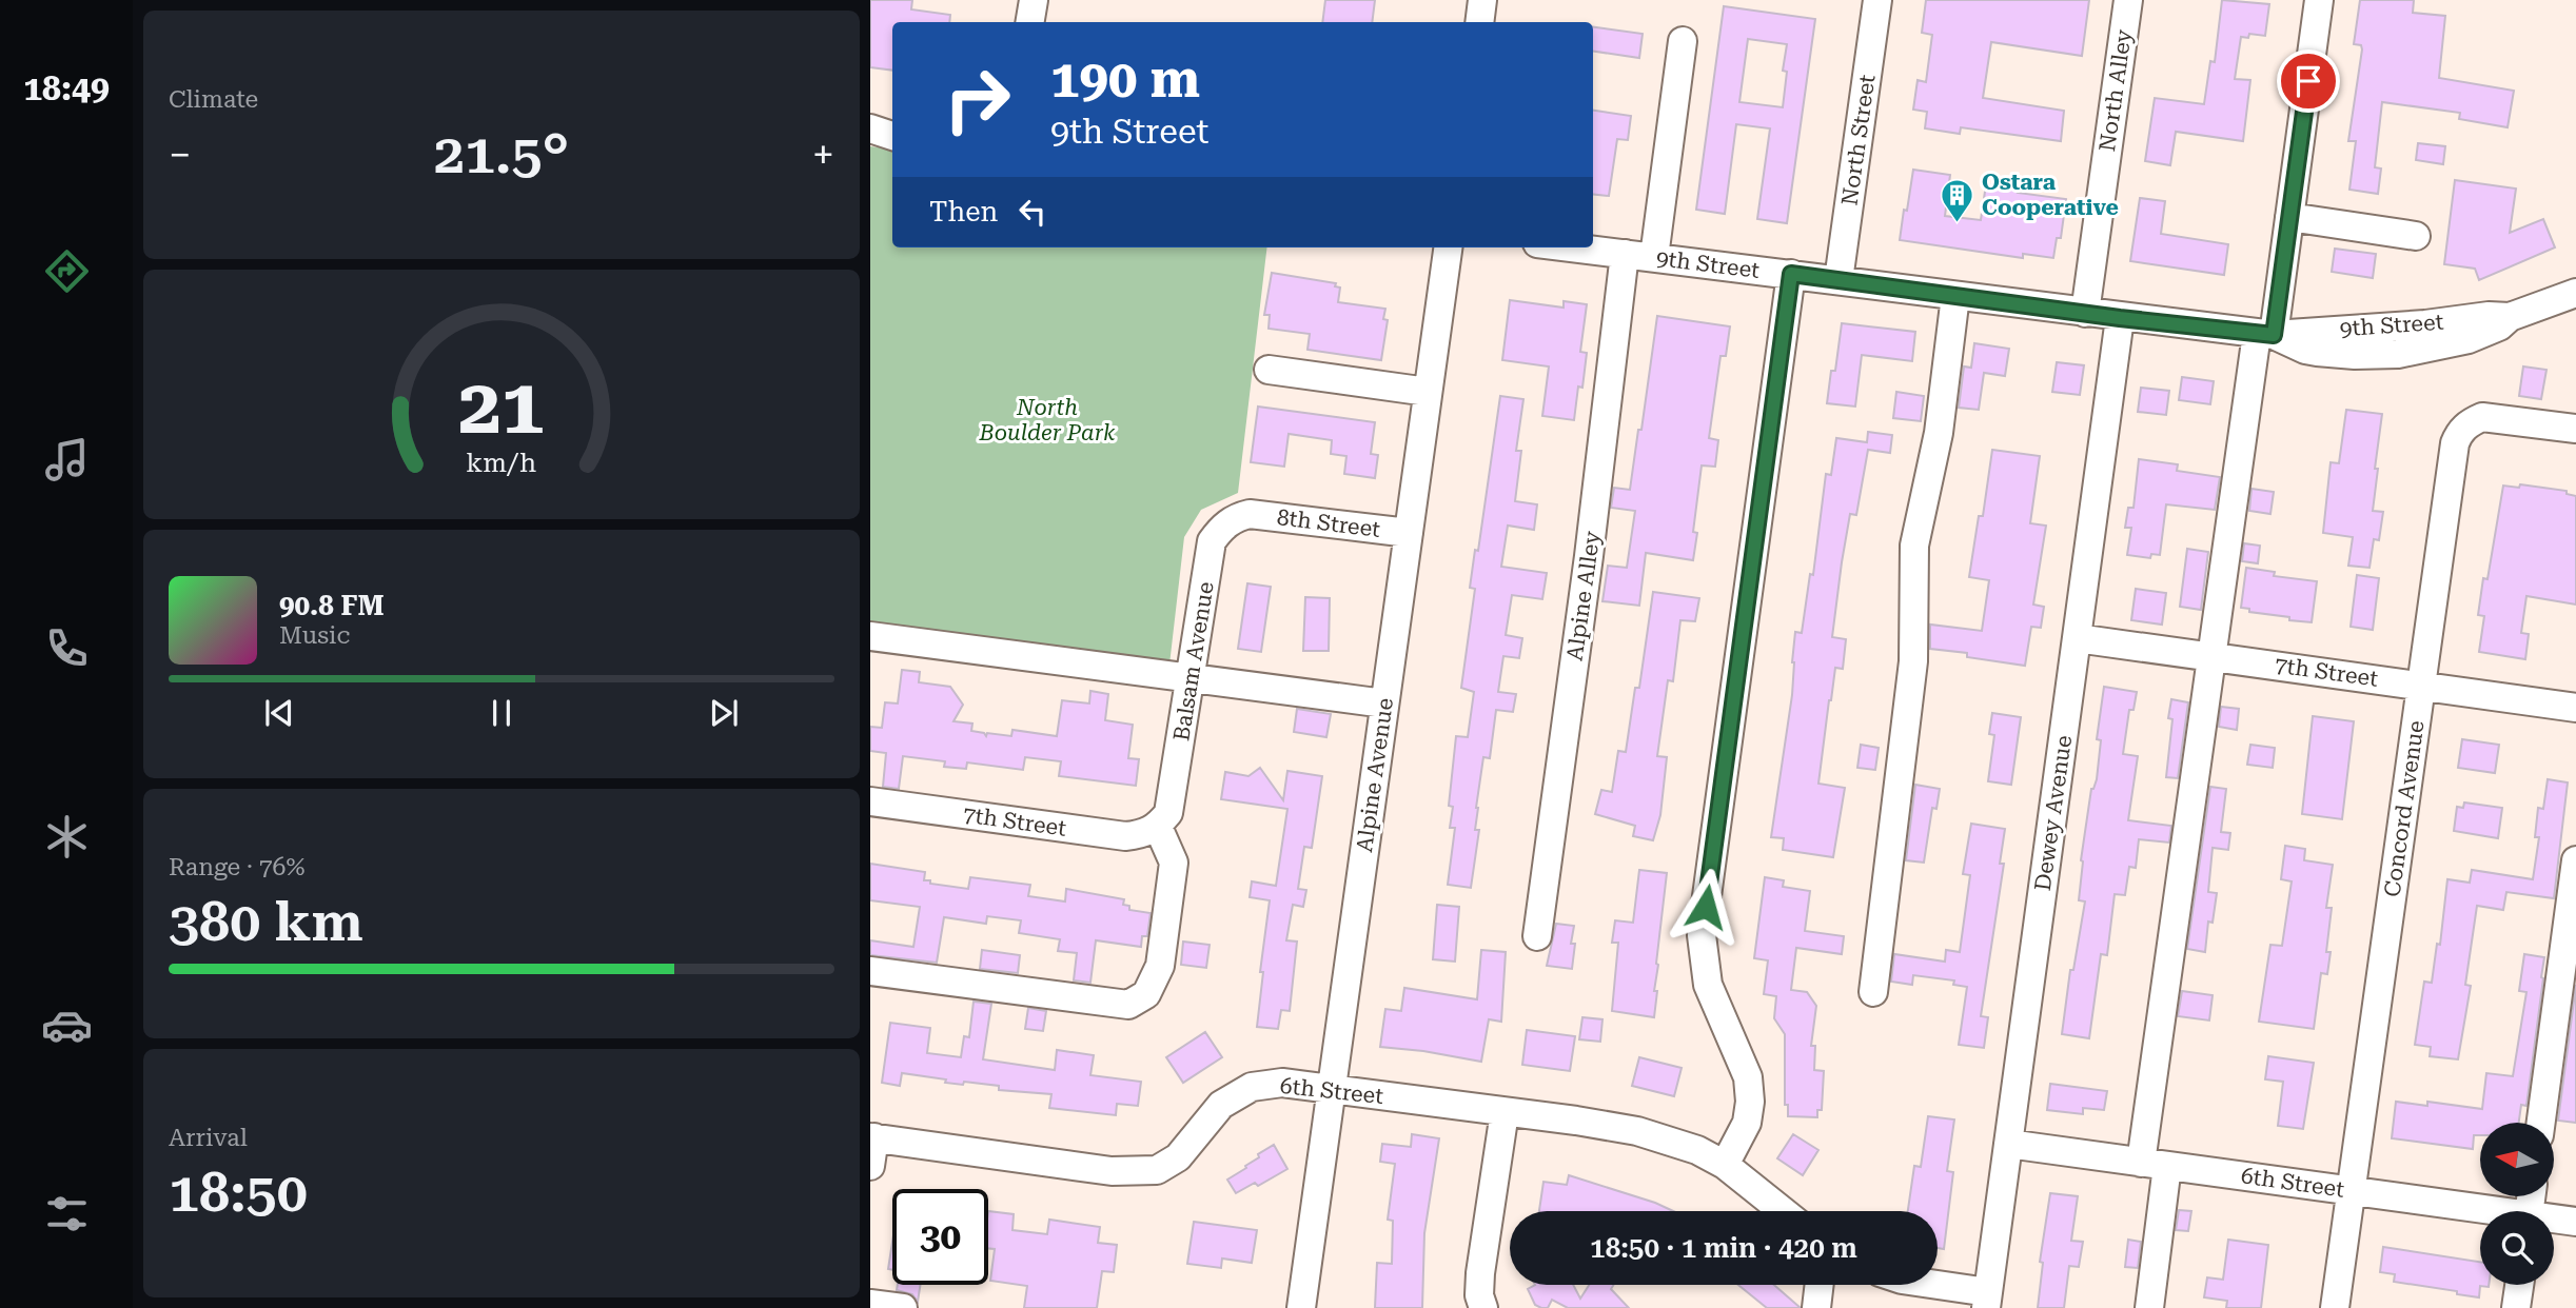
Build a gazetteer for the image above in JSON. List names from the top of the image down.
{
  "streets": {
    "street": [
      "North Alley",
      "North Street",
      "9th Street",
      "8th Street",
      "Alpine Alley",
      "Balsam Avenue",
      "7th Street",
      "Alpine Avenue",
      "Concord Avenue",
      "Dewey Avenue",
      "6th Street"
    ]
  },
  "crossings": [
    ["North Alley", "9th Street"],
    ["North Street", "9th Street"],
    ["9th Street", "Alpine Alley"],
    ["9th Street", "Dewey Avenue"],
    ["8th Street", "Balsam Avenue"],
    ["8th Street", "Alpine Avenue"],
    ["Balsam Avenue", "7th Street"],
    ["7th Street", "Concord Avenue"],
    ["7th Street", "Dewey Avenue"],
    ["Alpine Avenue", "6th Street"],
    ["Concord Avenue", "6th Street"],
    ["Dewey Avenue", "6th Street"]
  ],
  "parks": ["North Boulder Park"],
  "places": {
    "building": ["Ostara Cooperative"]
  },
  "north": "left",
  "page": {
    "tabs": "18:49",
    "tile": [
      "Climate",
      ["Range · 76%", "380 km"],
      ["Arrival", "18:50"]
    ],
    "turn": ["190 m", "9th Street"],
    "heat": ["−", "21.5°", "+"],
    "then": "Then",
    "song": ["90.8 FM", "Music"],
    "limit": "30",
    "trip": "18:50 · 1 min · 420 m",
    "gauge": ["21", "km/h"]
  }
}
